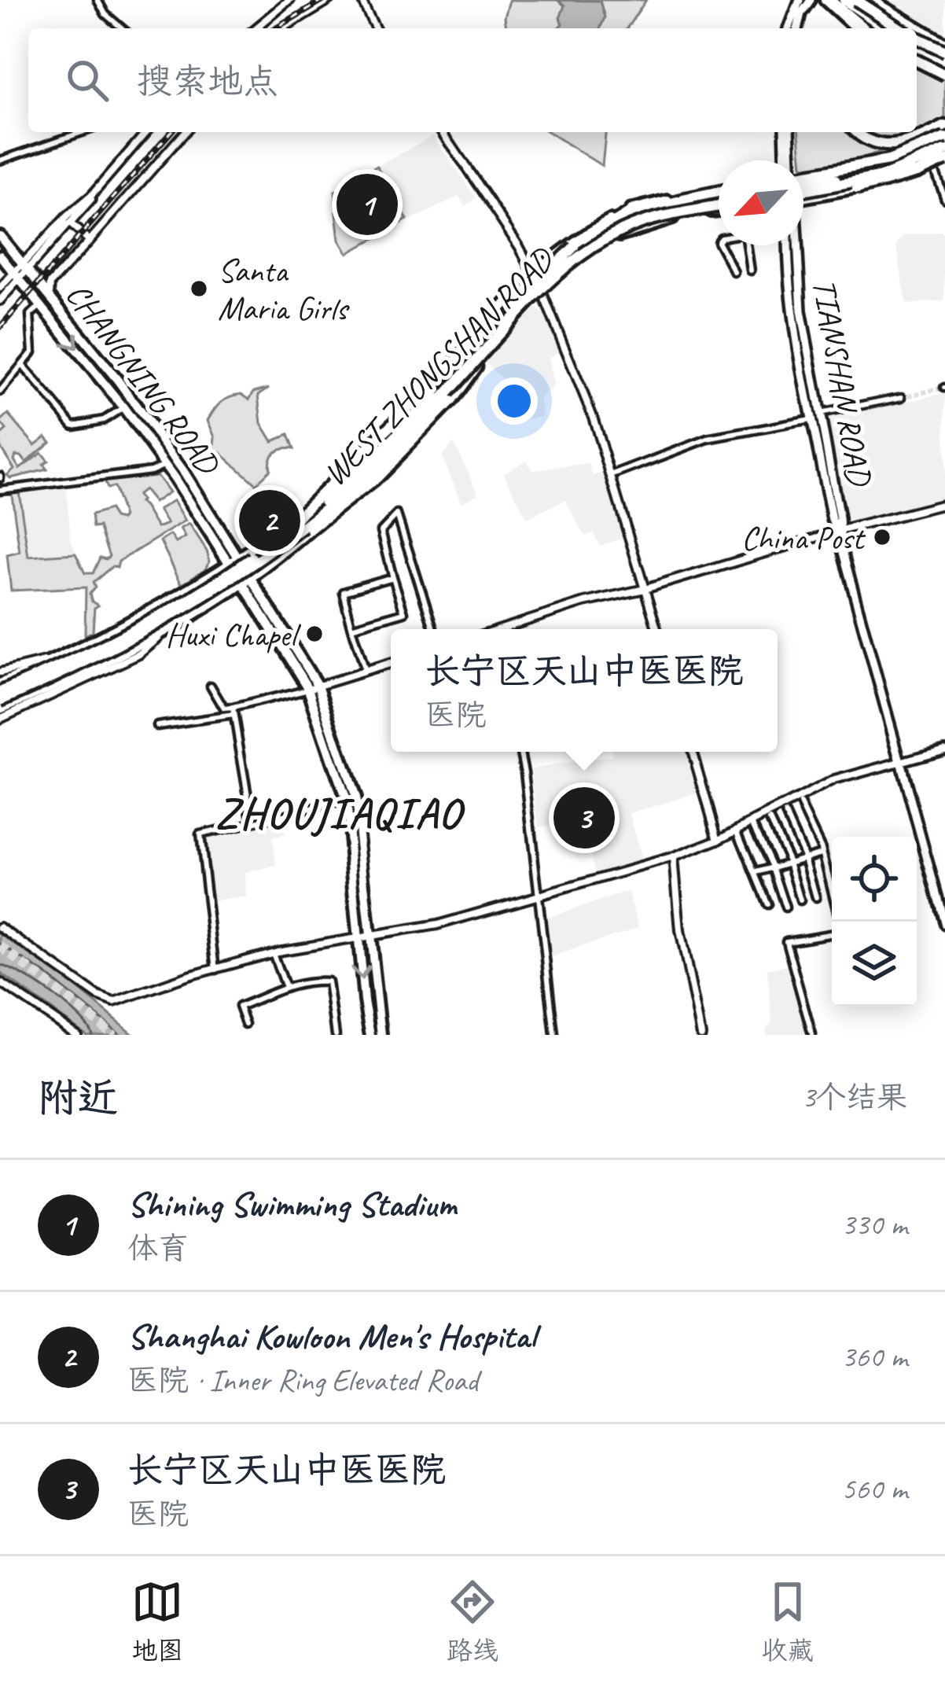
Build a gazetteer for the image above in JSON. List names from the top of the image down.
{
  "streets": {
    "main road": ["WEST ZHONGSHAN ROAD", "CHANGNING ROAD", "TIANSHAN ROAD"]
  },
  "crossings": [
    ["WEST ZHONGSHAN ROAD", "CHANGNING ROAD"]
  ],
  "districts": ["ZHOUJIAQIAO"],
  "places": ["Santa Maria Girls", "China Post", "Huxi Chapel"],
  "north": "bottom left",
  "page": {
    "search": "搜索地点",
    "pins": ["1", "2", "3"],
    "popup": ["长宁区天山中医医院", "医院"],
    "heading": ["附近", "3个结果"],
    "list": [
      {
        "mark": "1",
        "name": "Shining Swimming Stadium",
        "note": "体育",
        "value": "330 m"
      },
      {
        "mark": "2",
        "name": "Shanghai Kowloon Men's Hospital",
        "note": "医院 · Inner Ring Elevated Road",
        "value": "360 m"
      },
      {
        "mark": "3",
        "name": "长宁区天山中医医院",
        "note": "医院",
        "value": "560 m"
      }
    ],
    "nav": ["地图", "路线", "收藏"]
  }
}
